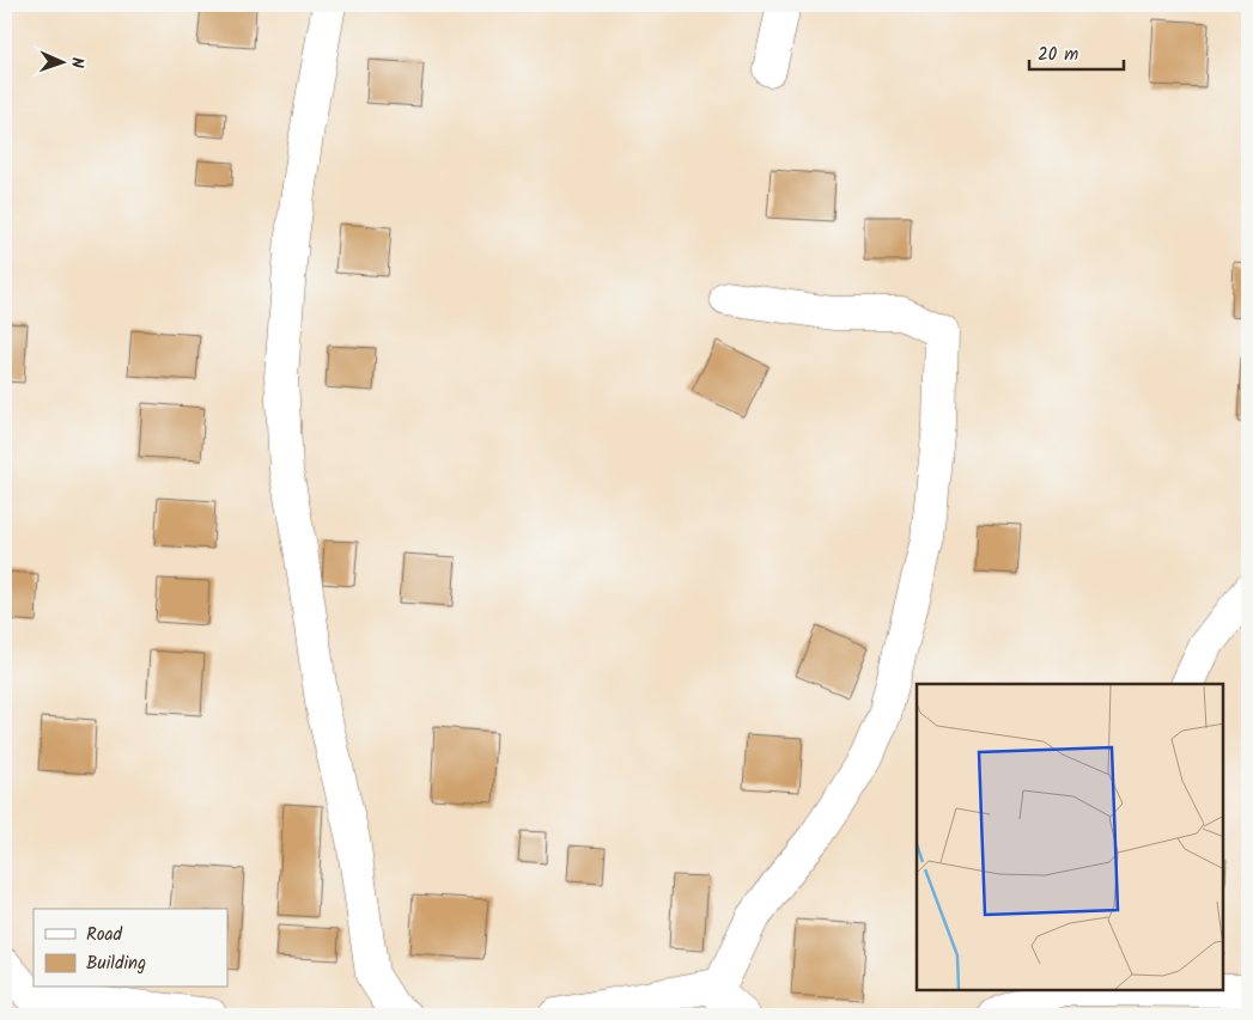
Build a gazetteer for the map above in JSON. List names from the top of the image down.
{
  "legend": ["Road", "Building"],
  "scale_bar": "20 m",
  "north": "right"
}
